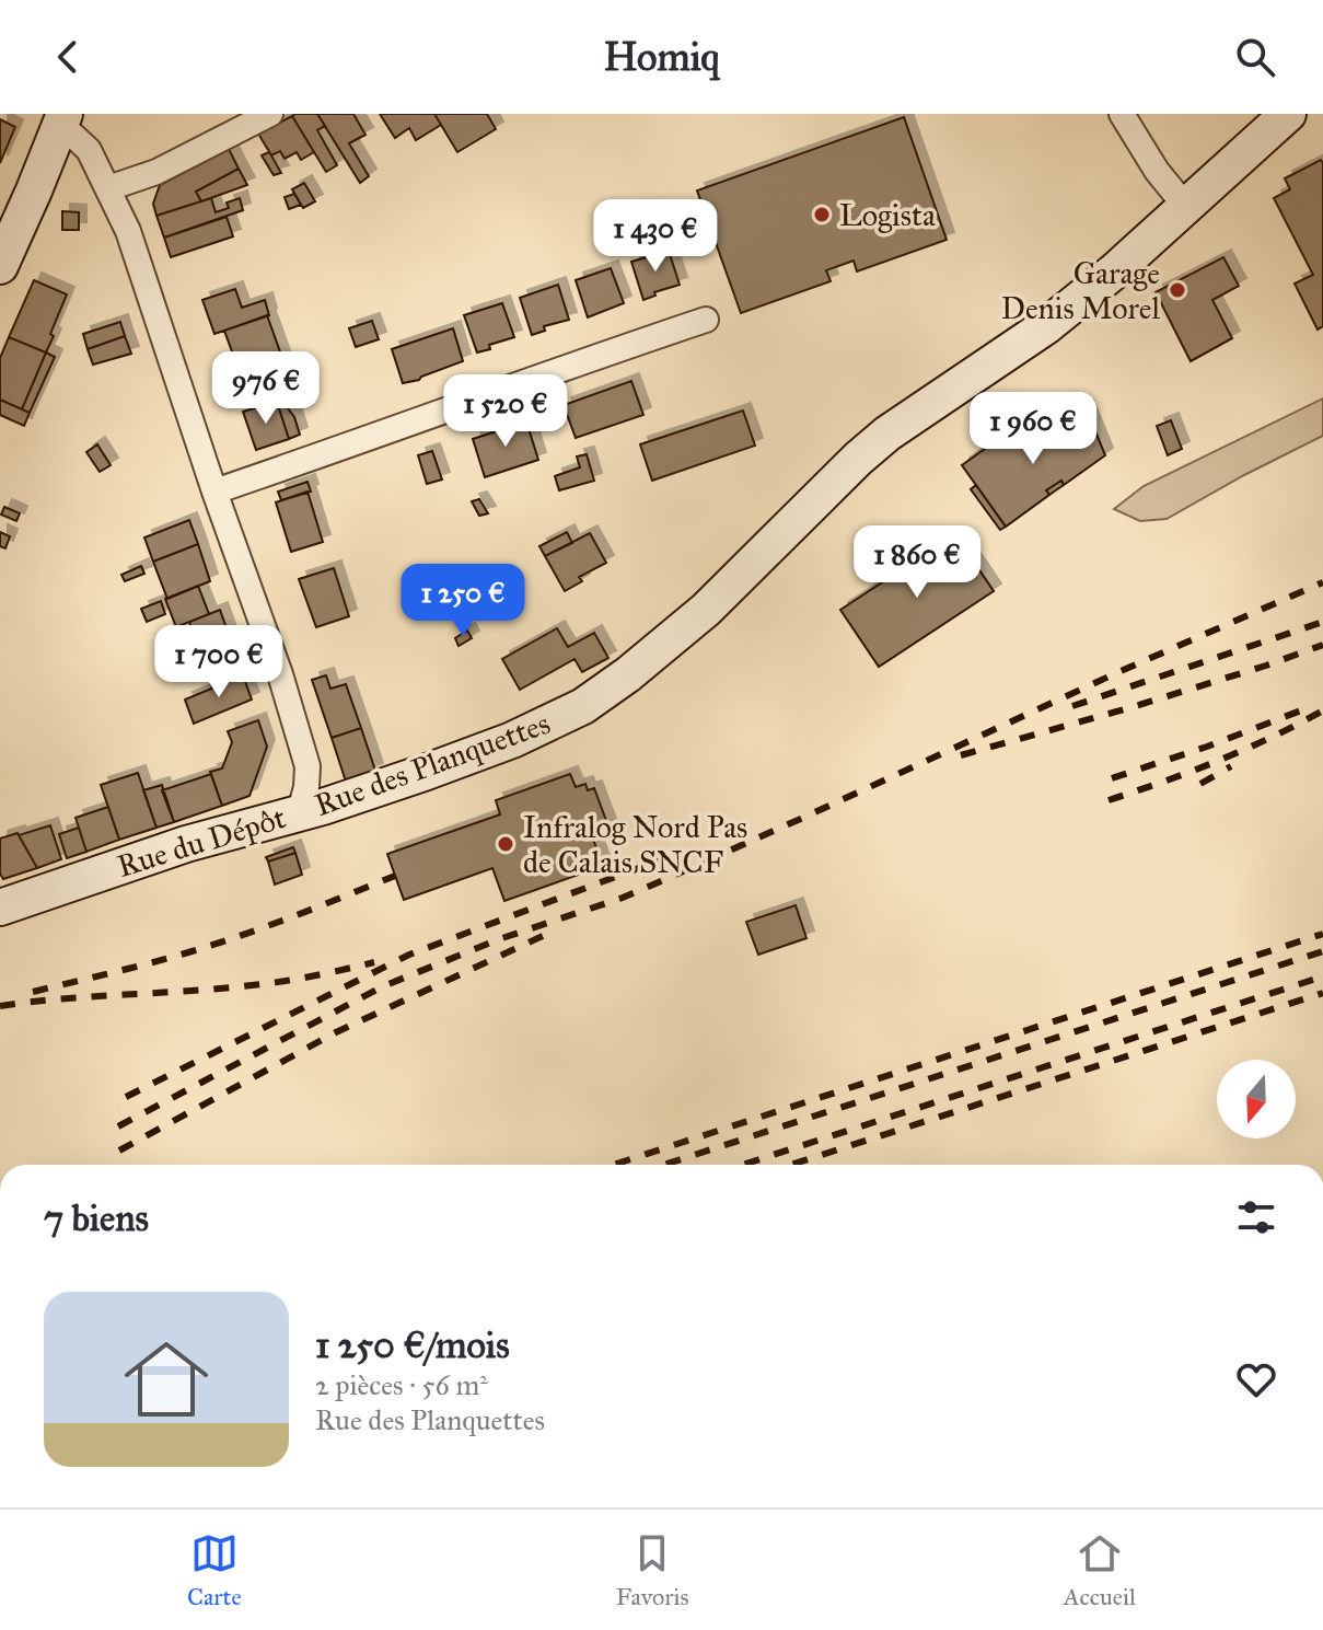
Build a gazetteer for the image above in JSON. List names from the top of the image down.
{
  "streets": {
    "street": ["Rue des Planquettes", "Rue du Dépôt"]
  },
  "crossings": [
    ["Rue des Planquettes", "Rue du Dépôt"]
  ],
  "places": ["Logista", "Garage Denis Morel", "Infralog Nord Pas de Calais SNCF"],
  "north": "bottom",
  "page": {
    "header": "Homiq",
    "price": [
      "1 430 €",
      "976 €",
      "1 520 €",
      "1 960 €",
      "1 860 €",
      "1 250 €",
      "1 700 €"
    ],
    "heading": "7 biens",
    "list": [
      {
        "name": "1 250 €/mois",
        "note": "2 pièces · 56 m² · Rue des Planquettes"
      }
    ],
    "tabs": ["Carte", "Favoris", "Accueil"]
  }
}
